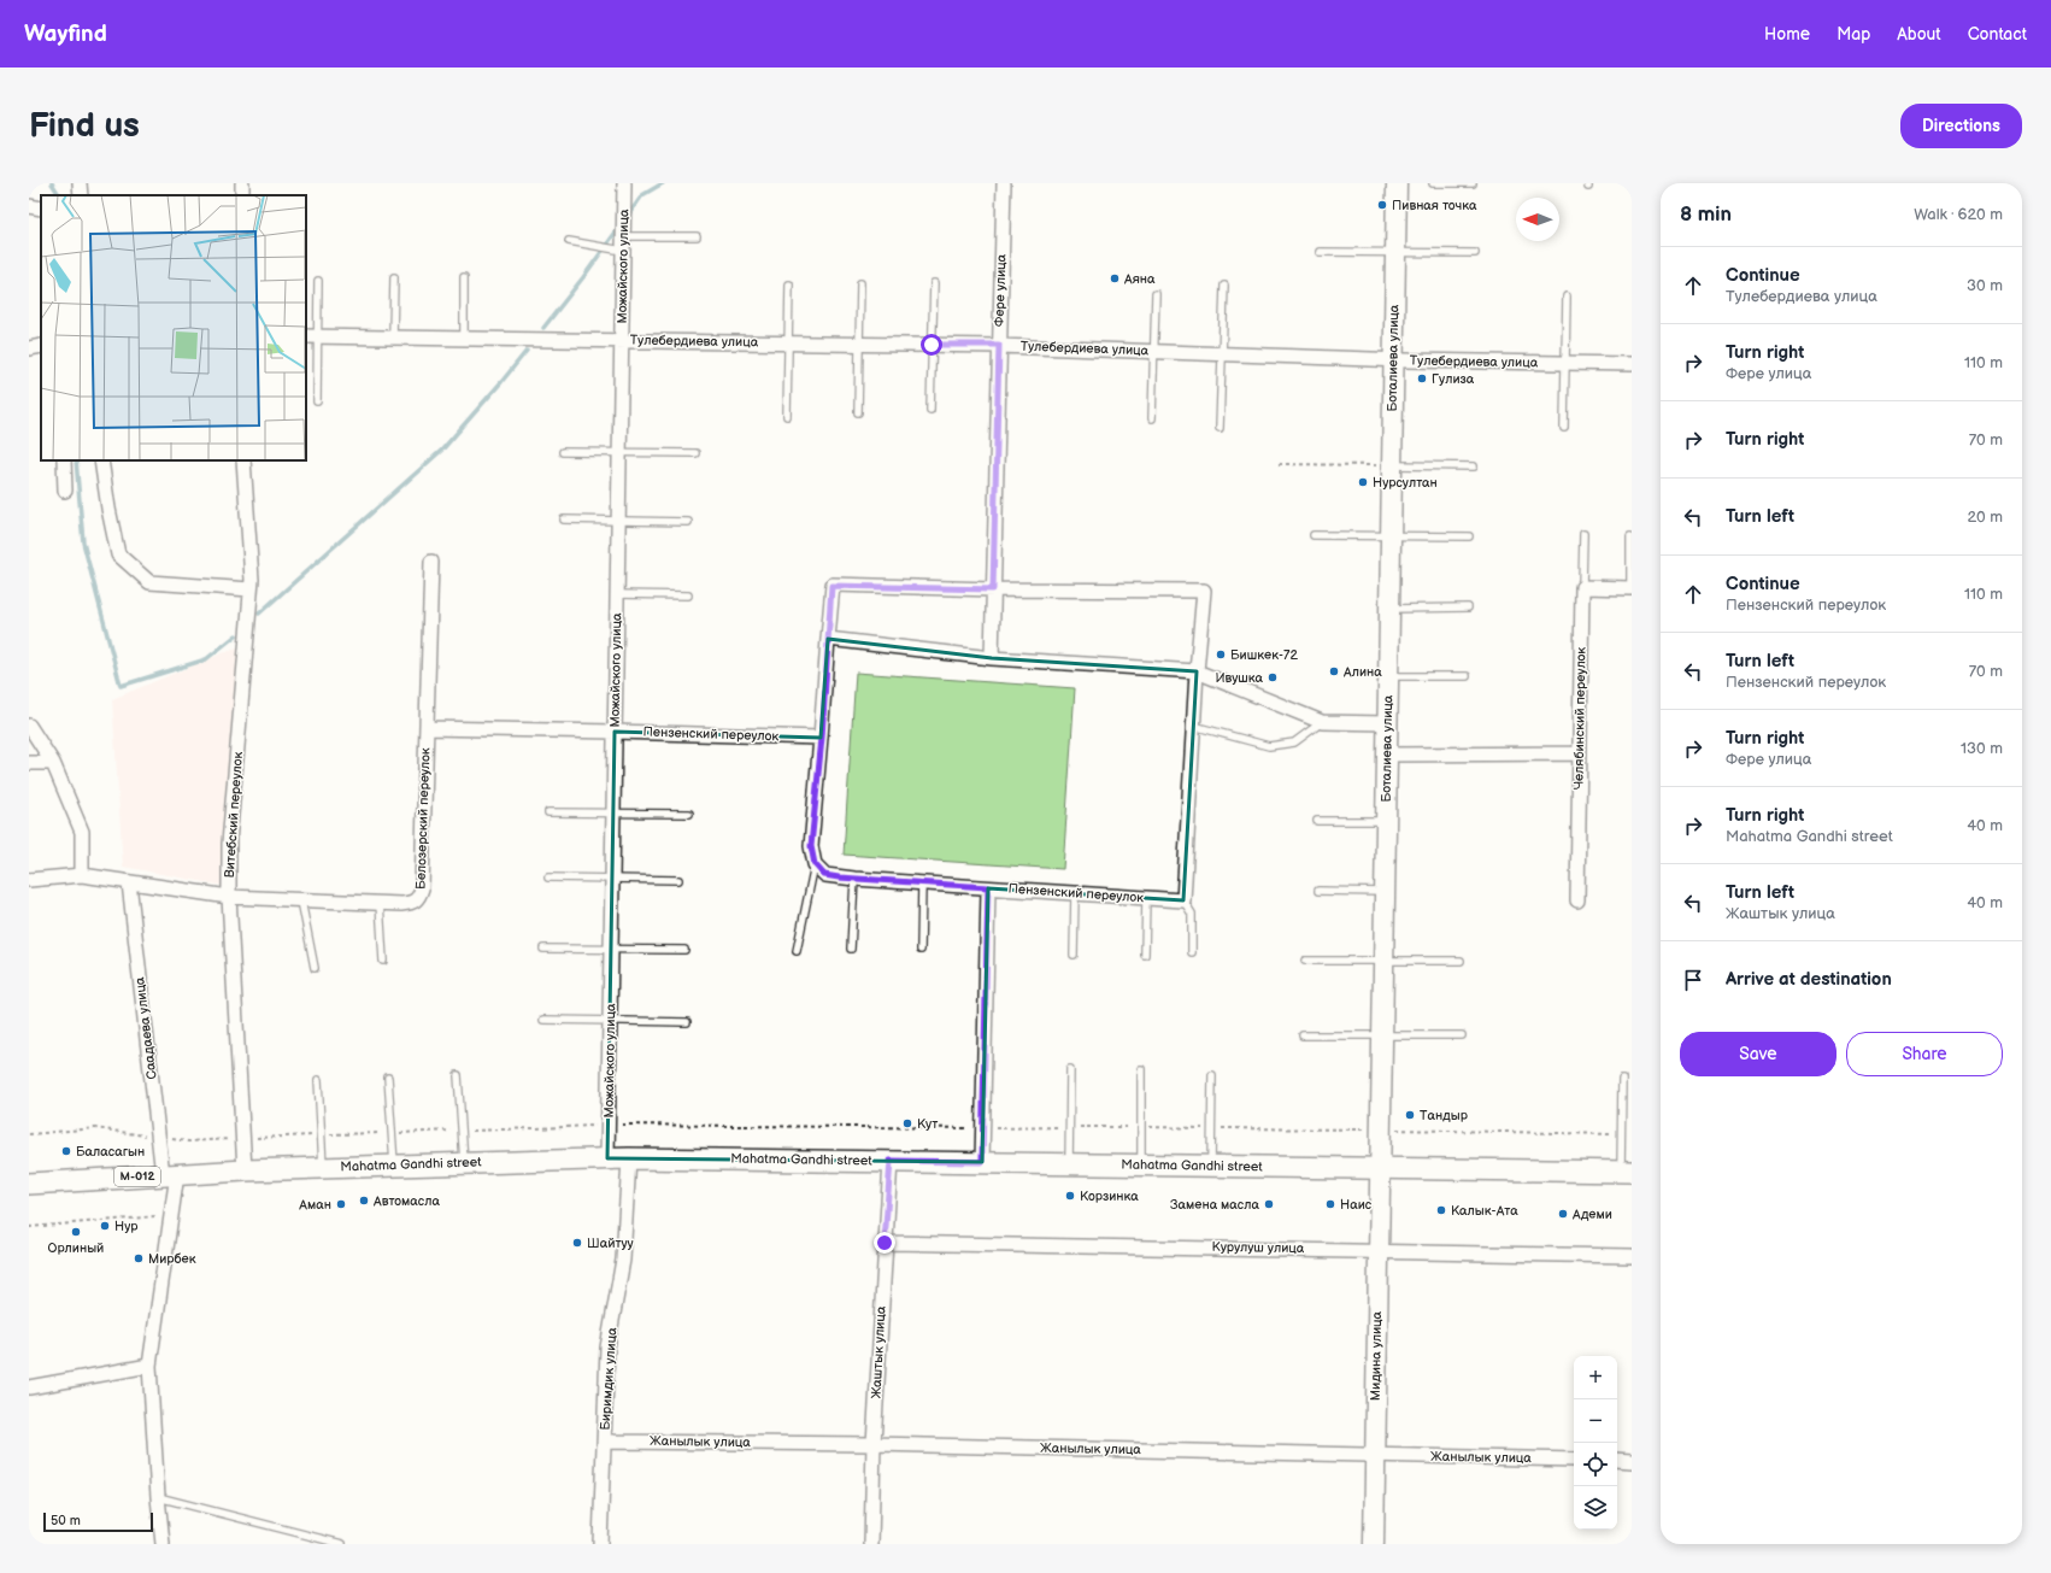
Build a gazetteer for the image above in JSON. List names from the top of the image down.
{
  "streets": {
    "main road": ["Mahatma Gandhi street", "М-012"],
    "street": [
      "Можайского улица",
      "Фере улица",
      "Тулебердиева улица",
      "Боталиева улица",
      "Челябинский переулок",
      "Пензенский переулок",
      "Витебский переулок",
      "Белозерский переулок",
      "Саадаева улица",
      "Курулуш улица",
      "Жаштык улица",
      "Мидина улица",
      "Биримдик улица",
      "Жанылык улица"
    ]
  },
  "crossings": [
    ["Можайского улица", "Тулебердиева улица"],
    ["Можайского улица", "Пензенский переулок"],
    ["Можайского улица", "Mahatma Gandhi street"],
    ["Фере улица", "Тулебердиева улица"],
    ["Тулебердиева улица", "Боталиева улица"],
    ["Боталиева улица", "Mahatma Gandhi street"],
    ["Боталиева улица", "Мидина улица"],
    ["Пензенский переулок", "Белозерский переулок"],
    ["Витебский переулок", "Белозерский переулок"],
    ["Витебский переулок", "Mahatma Gandhi street"],
    ["Белозерский переулок", "Саадаева улица"],
    ["Саадаева улица", "Mahatma Gandhi street"],
    ["Mahatma Gandhi street", "Жаштык улица"],
    ["Mahatma Gandhi street", "Мидина улица"],
    ["Mahatma Gandhi street", "Биримдик улица"],
    ["Курулуш улица", "Жаштык улица"],
    ["Курулуш улица", "Мидина улица"],
    ["Жаштык улица", "Жанылык улица"],
    ["Мидина улица", "Жанылык улица"],
    ["Биримдик улица", "Жанылык улица"]
  ],
  "places": [
    "Пивная точка",
    "Аяна",
    "Гулиза",
    "Нурсултан",
    "Бишкек-72",
    "Алина",
    "Ивушка",
    "Тандыр",
    "Кут",
    "Баласагын",
    "Корзинка",
    "Автомасла",
    "Аман",
    "Замена масла",
    "Наис",
    "Калык-Ата",
    "Адеми",
    "Нур",
    "Орлиный",
    "Шайтуу",
    "Мирбек"
  ],
  "scale_bar": "50 m",
  "north": "left",
  "page": {
    "header": "Wayfind",
    "nav": [
      "Home",
      "Map",
      "About",
      "Contact"
    ],
    "buttons": [
      "Directions",
      ["Save", "Share"]
    ],
    "title": "Find us",
    "heading": ["8 min", "Walk · 620 m"],
    "list": [
      ["Continue", "Тулебердиева улица", "30 m"],
      ["Turn right", "Фере улица", "110 m"],
      ["Turn right", "70 m"],
      ["Turn left", "20 m"],
      ["Continue", "Пензенский переулок", "110 m"],
      ["Turn left", "Пензенский переулок", "70 m"],
      ["Turn right", "Фере улица", "130 m"],
      ["Turn right", "Mahatma Gandhi street", "40 m"],
      ["Turn left", "Жаштык улица", "40 m"],
      "Arrive at destination"
    ],
    "map_buttons": ["+", "−"],
    "scale": "50 m"
  }
}
